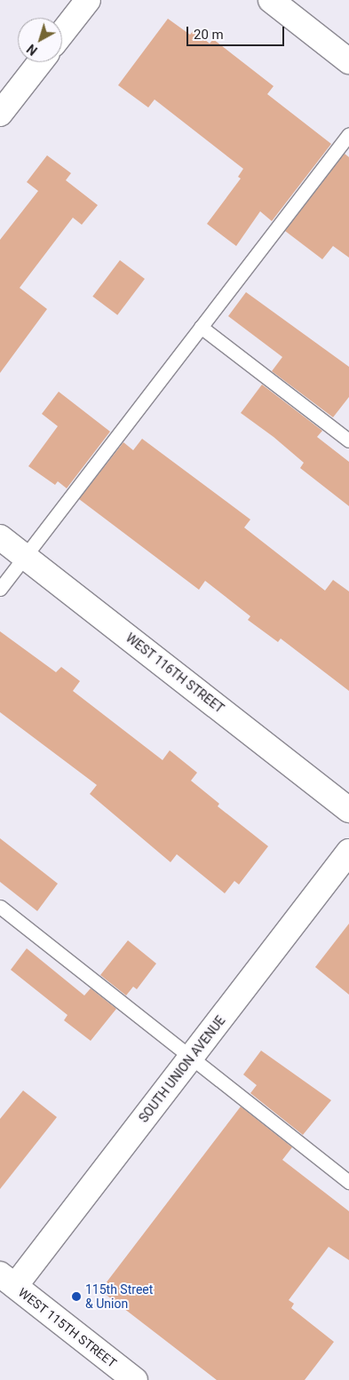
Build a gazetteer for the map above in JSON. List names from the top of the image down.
{
  "streets": {
    "street": ["WEST 116TH STREET", "SOUTH UNION AVENUE", "WEST 115TH STREET"]
  },
  "crossings": [
    ["SOUTH UNION AVENUE", "WEST 115TH STREET"]
  ],
  "places": ["115th Street & Union"],
  "scale_bar": "20 m",
  "north": "bottom left"
}
